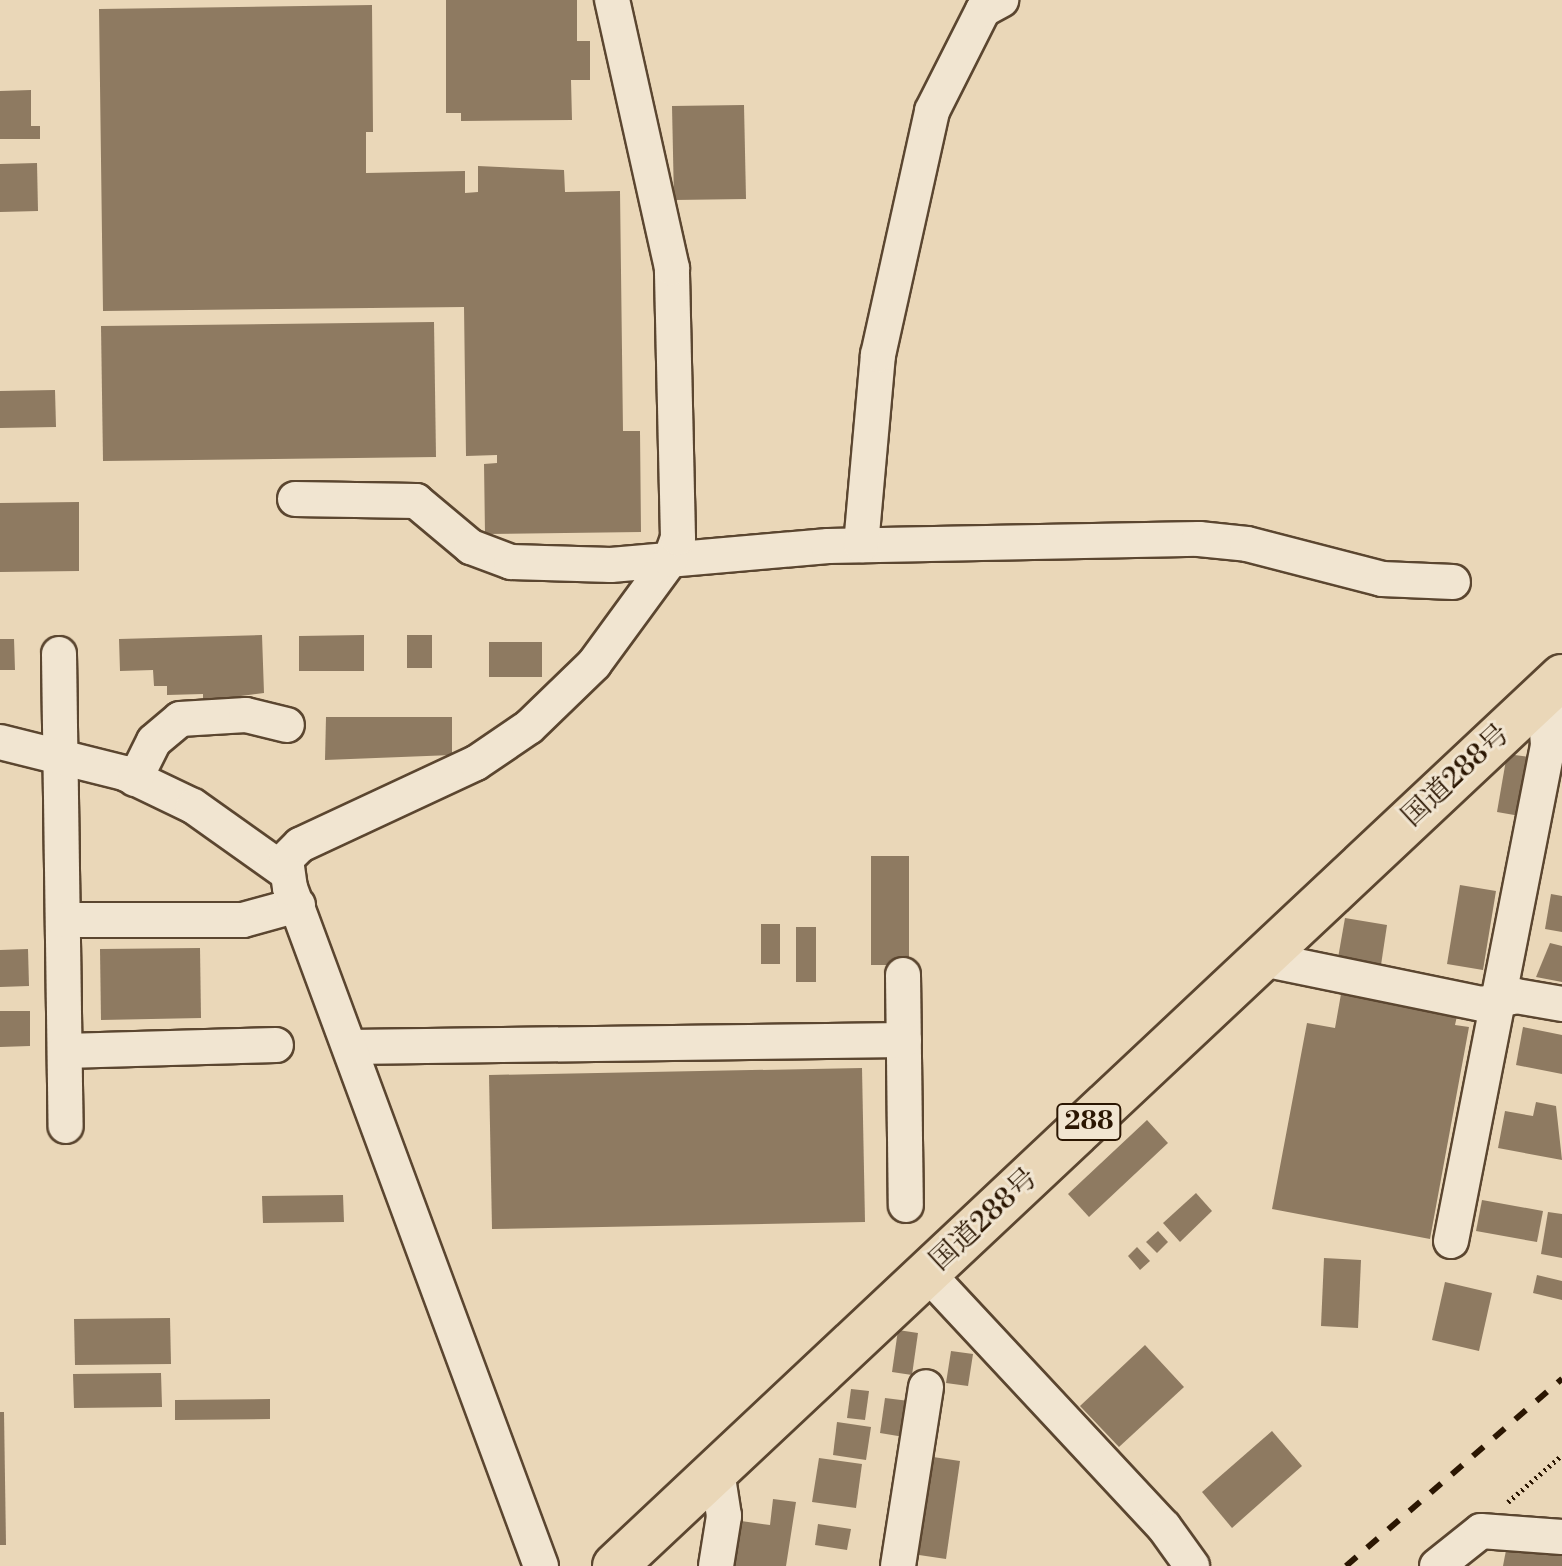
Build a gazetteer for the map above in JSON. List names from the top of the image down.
{
  "streets": {
    "highway": ["国道288号", "288"]
  }
}
